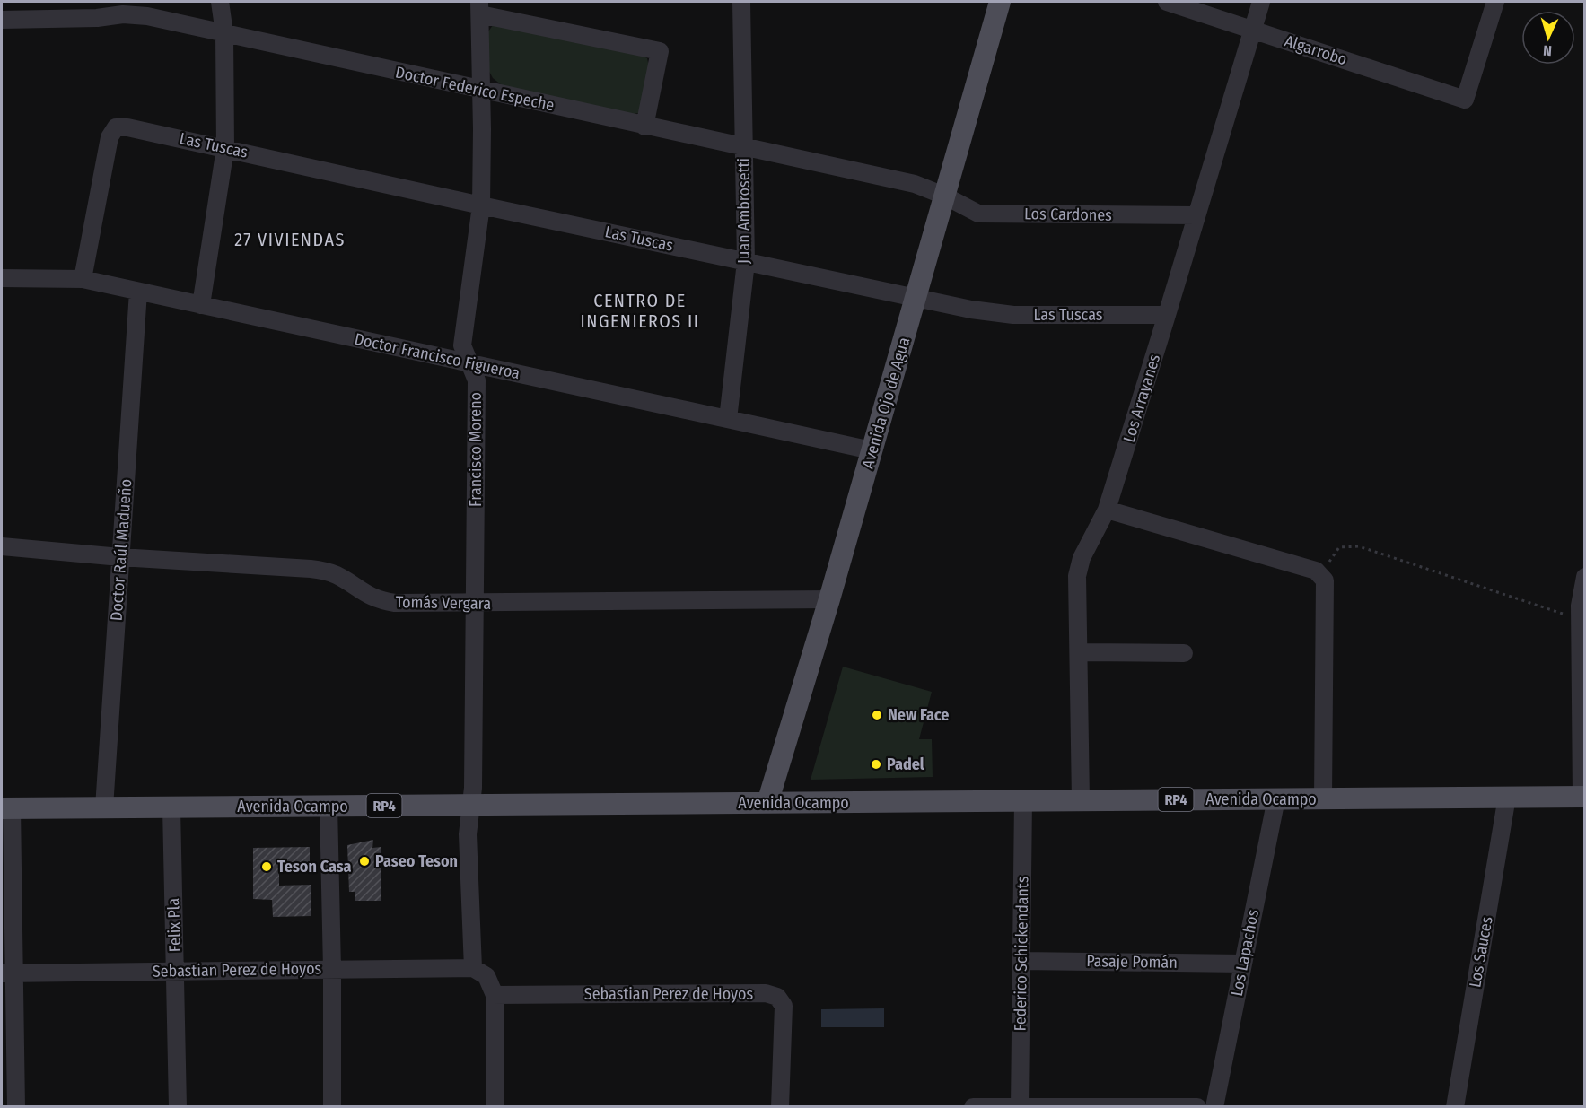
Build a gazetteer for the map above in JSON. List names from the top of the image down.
{
  "streets": {
    "main road": ["Avenida Ojo de Agua", "RP4", "Avenida Ocampo"],
    "street": [
      "Algarrobo",
      "Doctor Federico Espeche",
      "Las Tuscas",
      "Juan Ambrosetti",
      "Los Cardones",
      "Doctor Francisco Figueroa",
      "Los Arrayanes",
      "Francisco Moreno",
      "Doctor Raúl Madueño",
      "Tomás Vergara",
      "Felix Pla",
      "Los Sauces",
      "Los Lapachos",
      "Federico Schickendants",
      "Pasaje Pomán",
      "Sebastian Perez de Hoyos"
    ]
  },
  "crossings": [
    ["Algarrobo", "Los Arrayanes"],
    ["Doctor Federico Espeche", "Juan Ambrosetti"],
    ["Doctor Federico Espeche", "Los Cardones"],
    ["Doctor Federico Espeche", "Avenida Ojo de Agua"],
    ["Doctor Federico Espeche", "Francisco Moreno"],
    ["Las Tuscas", "Juan Ambrosetti"],
    ["Las Tuscas", "Doctor Francisco Figueroa"],
    ["Las Tuscas", "Los Arrayanes"],
    ["Las Tuscas", "Avenida Ojo de Agua"],
    ["Las Tuscas", "Francisco Moreno"],
    ["Juan Ambrosetti", "Doctor Francisco Figueroa"],
    ["Los Cardones", "Los Arrayanes"],
    ["Los Cardones", "Avenida Ojo de Agua"],
    ["Doctor Francisco Figueroa", "Avenida Ojo de Agua"],
    ["Doctor Francisco Figueroa", "Francisco Moreno"],
    ["Doctor Francisco Figueroa", "Doctor Raúl Madueño"],
    ["Los Arrayanes", "Avenida Ocampo"],
    ["Avenida Ojo de Agua", "Tomás Vergara"],
    ["Avenida Ojo de Agua", "Avenida Ocampo"],
    ["Francisco Moreno", "Tomás Vergara"],
    ["Francisco Moreno", "Avenida Ocampo"],
    ["Francisco Moreno", "Sebastian Perez de Hoyos"],
    ["Doctor Raúl Madueño", "Tomás Vergara"],
    ["Doctor Raúl Madueño", "Avenida Ocampo"],
    ["Avenida Ocampo", "Felix Pla"],
    ["Avenida Ocampo", "Los Sauces"],
    ["Avenida Ocampo", "Los Lapachos"],
    ["Avenida Ocampo", "Federico Schickendants"],
    ["Felix Pla", "Sebastian Perez de Hoyos"],
    ["Los Lapachos", "Pasaje Pomán"],
    ["Federico Schickendants", "Pasaje Pomán"]
  ],
  "districts": ["27 VIVIENDAS", "CENTRO DE INGENIEROS II"],
  "places": [
    "New Face",
    "Padel",
    "Paseo Teson",
    "Teson Casa"
  ],
  "north": "bottom"
}
